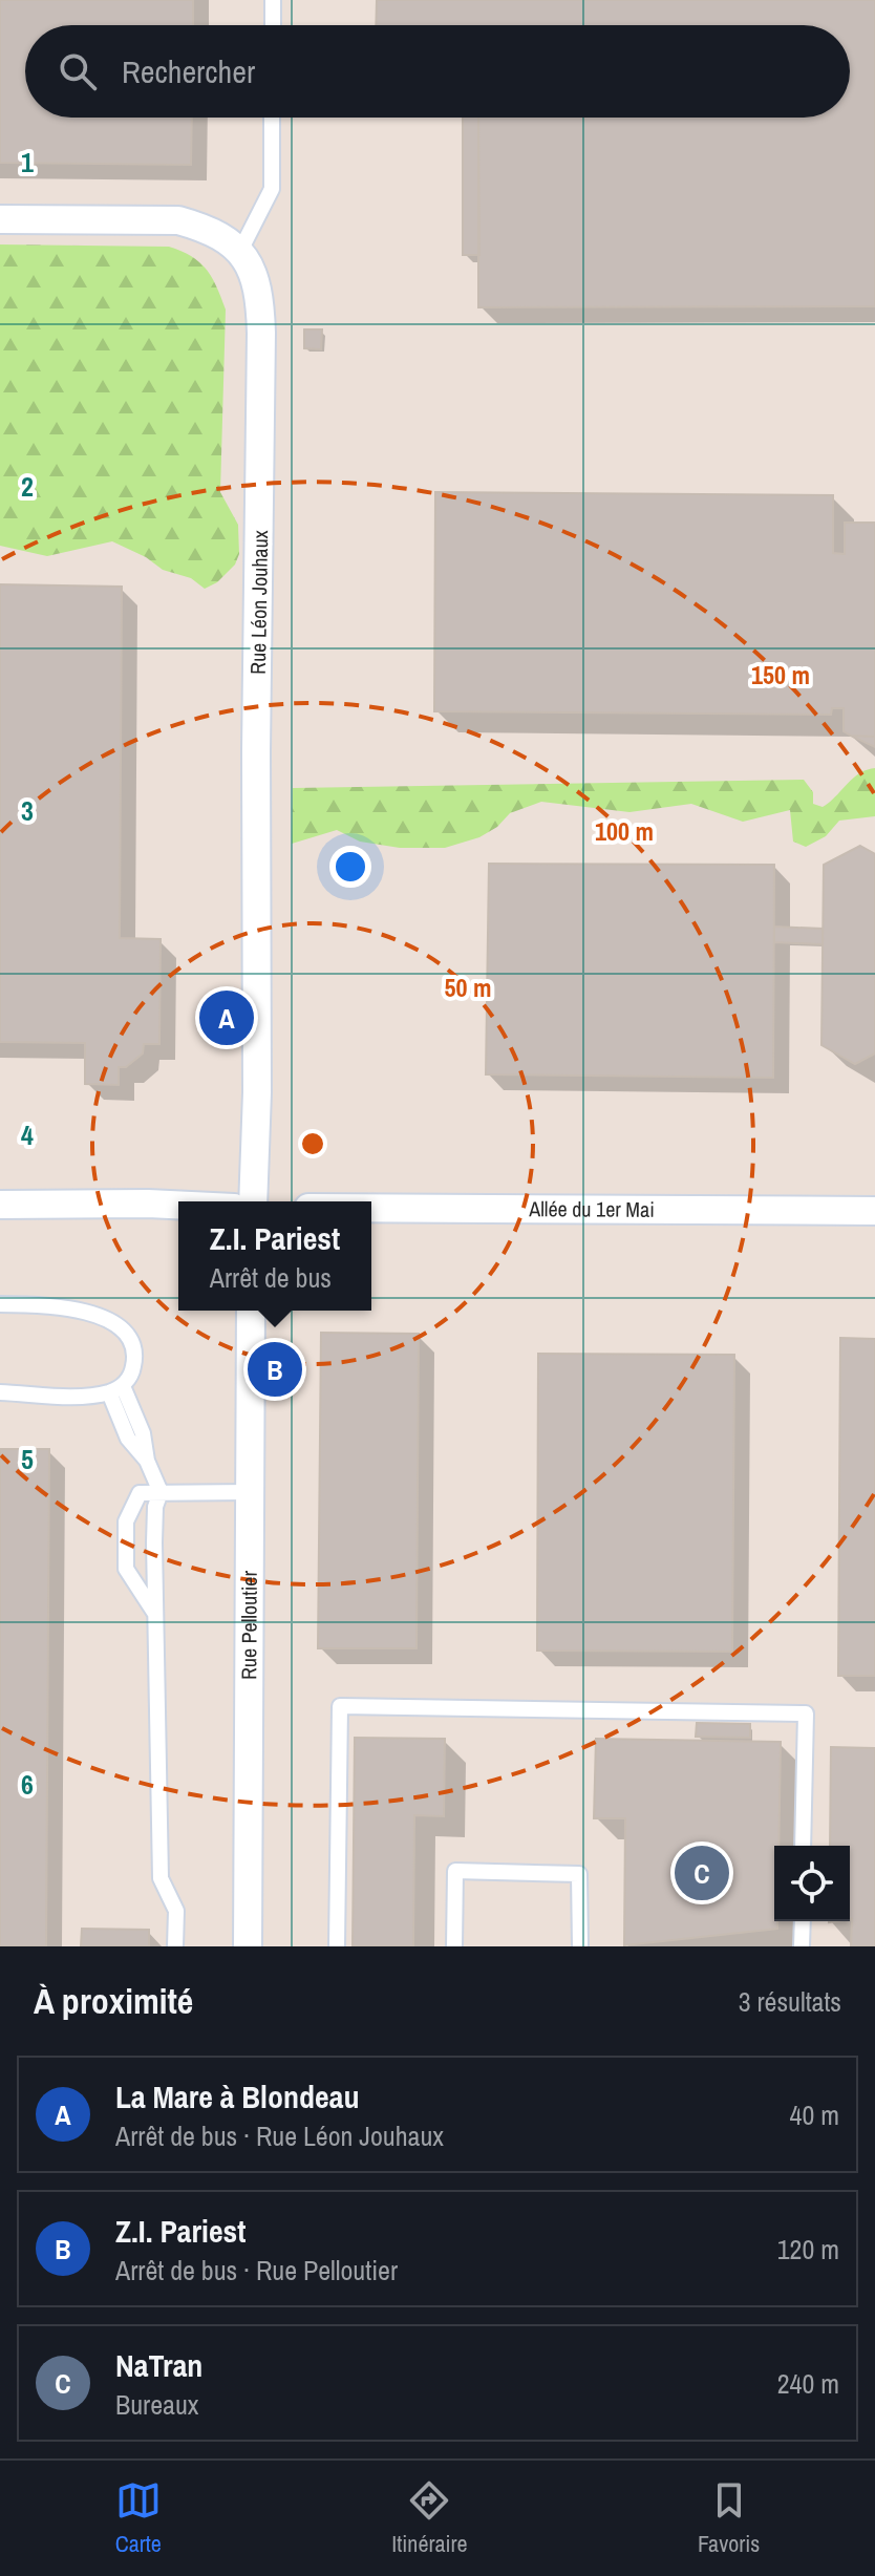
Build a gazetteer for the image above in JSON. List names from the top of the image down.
{
  "streets": {
    "street": ["Rue Léon Jouhaux", "Allée du 1er Mai", "Rue Pelloutier"]
  },
  "page": {
    "search": "Rechercher",
    "pins": ["A", "B", "C"],
    "popup": ["Z.I. Pariest", "Arrêt de bus"],
    "heading": ["À proximité", "3 résultats"],
    "list": [
      {
        "mark": "A",
        "name": "La Mare à Blondeau",
        "note": "Arrêt de bus · Rue Léon Jouhaux",
        "value": "40 m"
      },
      {
        "mark": "B",
        "name": "Z.I. Pariest",
        "note": "Arrêt de bus · Rue Pelloutier",
        "value": "120 m"
      },
      {
        "mark": "C",
        "name": "NaTran",
        "note": "Bureaux",
        "value": "240 m"
      }
    ],
    "nav": ["Carte", "Itinéraire", "Favoris"]
  },
  "grid": {
    "rows": [
      "1",
      "2",
      "3",
      "4",
      "5",
      "6"
    ]
  },
  "rings": ["150 m", "100 m", "50 m"]
}
